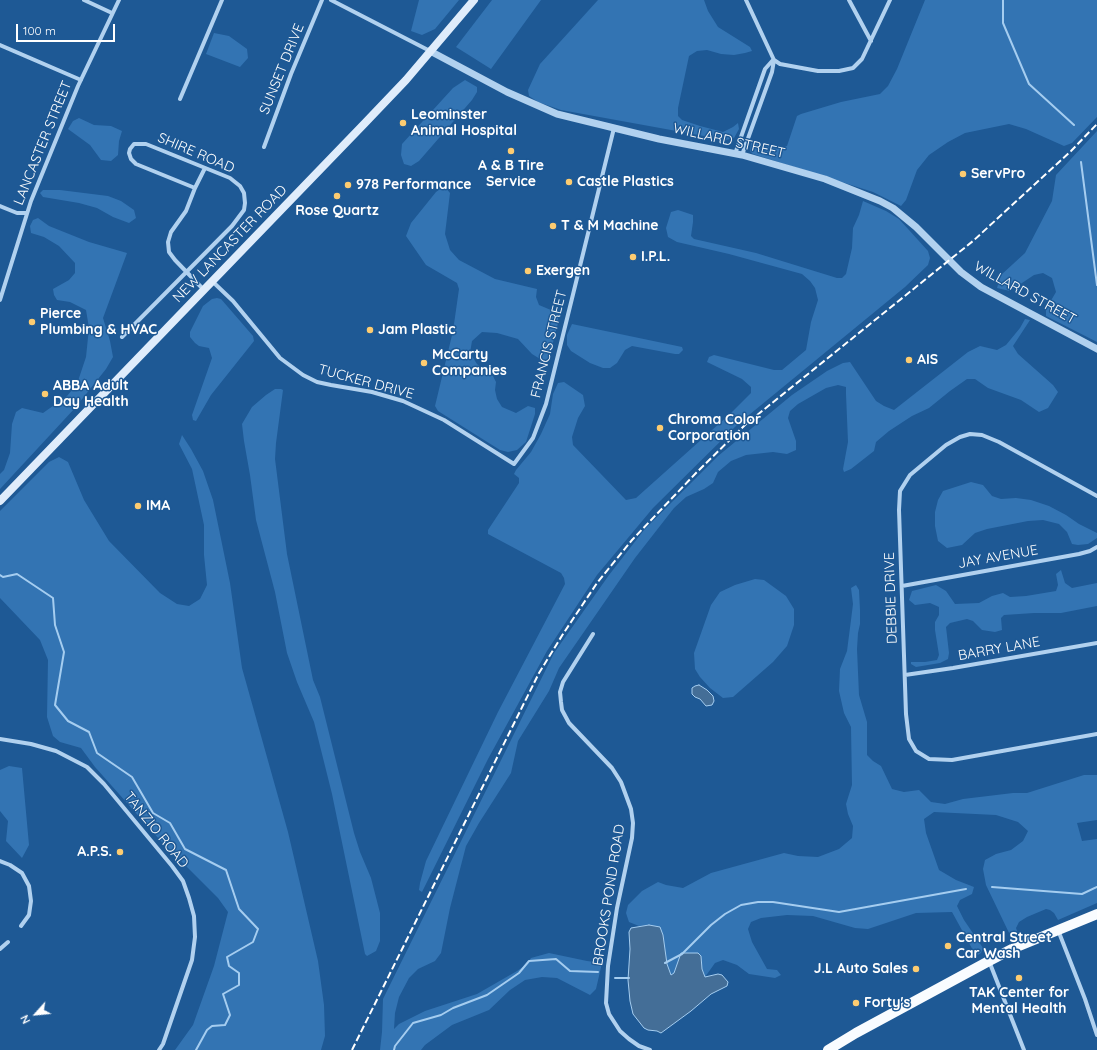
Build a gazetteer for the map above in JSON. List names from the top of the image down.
{
  "streets": {
    "main road": ["NEW LANCASTER ROAD"],
    "street": [
      "SUNSET DRIVE",
      "WILLARD STREET",
      "LANCASTER STREET",
      "SHIRE ROAD",
      "FRANCIS STREET",
      "TUCKER DRIVE",
      "JAY AVENUE",
      "DEBBIE DRIVE",
      "BARRY LANE",
      "TANZIO ROAD",
      "BROOKS POND ROAD"
    ]
  },
  "crossings": [
    ["WILLARD STREET", "NEW LANCASTER ROAD"],
    ["WILLARD STREET", "FRANCIS STREET"],
    ["NEW LANCASTER ROAD", "TUCKER DRIVE"],
    ["FRANCIS STREET", "TUCKER DRIVE"],
    ["JAY AVENUE", "DEBBIE DRIVE"],
    ["DEBBIE DRIVE", "BARRY LANE"]
  ],
  "places": [
    "Leominster Animal Hospital",
    "A & B Tire Service",
    "ServPro",
    "Castle Plastics",
    "978 Performance",
    "Rose Quartz",
    "T & M Machine",
    "I.P.L.",
    "Exergen",
    "Pierce Plumbing & HVAC",
    "Jam Plastic",
    "AIS",
    "McCarty Companies",
    "ABBA Adult Day Health",
    "Chroma Color Corporation",
    "IMA",
    "A.P.S.",
    "Central Street Car Wash",
    "J.L Auto Sales",
    "TAK Center for Mental Health",
    "Forty's"
  ],
  "scale_bar": "100 m",
  "north": "bottom left"
}
